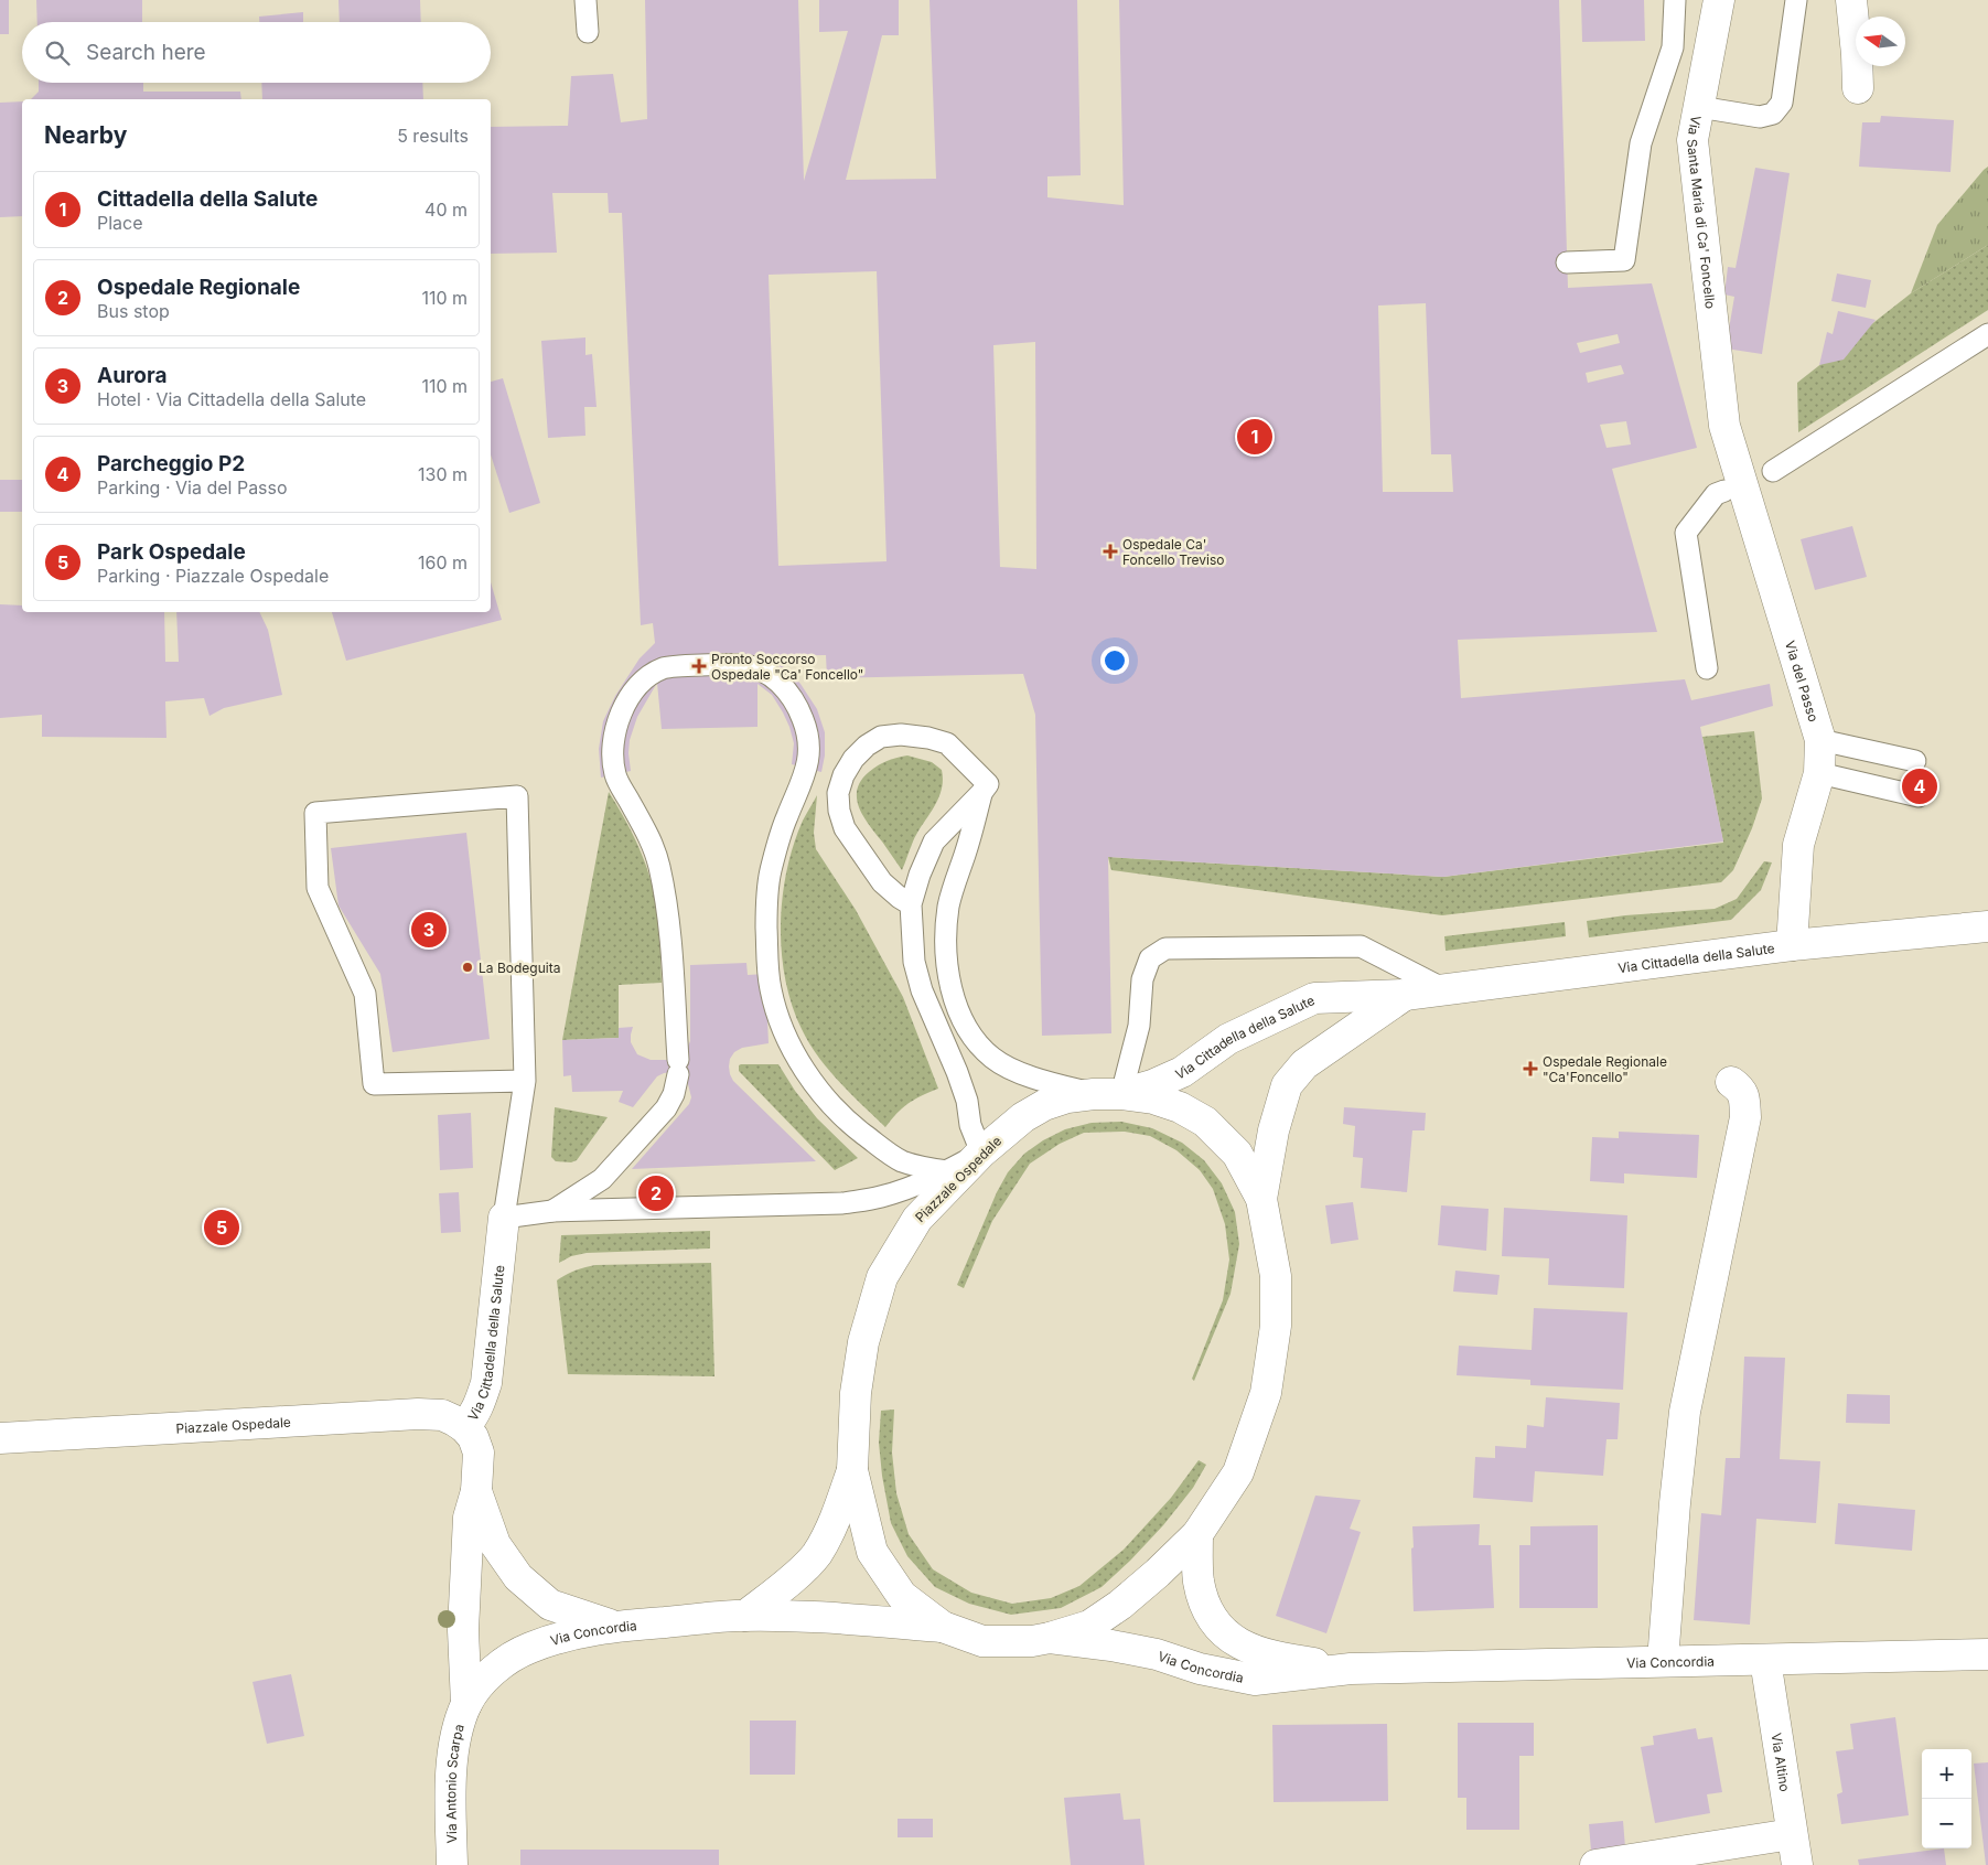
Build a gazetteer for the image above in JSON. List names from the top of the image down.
{
  "streets": {
    "street": [
      "Via Santa Maria di Ca' Foncello",
      "Via del Passo",
      "Via Cittadella della Salute",
      "Piazzale Ospedale",
      "Via Concordia",
      "Via Altino",
      "Via Antonio Scarpa"
    ]
  },
  "crossings": [
    ["Via Santa Maria di Ca' Foncello", "Via del Passo"],
    ["Via del Passo", "Via Cittadella della Salute"],
    ["Via Cittadella della Salute", "Piazzale Ospedale"],
    ["Via Cittadella della Salute", "Via Concordia"],
    ["Via Cittadella della Salute", "Via Antonio Scarpa"],
    ["Piazzale Ospedale", "Via Concordia"],
    ["Via Concordia", "Via Altino"],
    ["Via Concordia", "Via Antonio Scarpa"]
  ],
  "places": {
    "health": ["Ospedale Ca' Foncello Treviso", "Pronto Soccorso Ospedale \"Ca' Foncello\"", "Ospedale Regionale \"Ca'Foncello\""],
    "other": ["La Bodeguita"]
  },
  "north": "left",
  "page": {
    "search": "Search here",
    "heading": ["Nearby", "5 results"],
    "list": [
      {
        "mark": "1",
        "name": "Cittadella della Salute",
        "note": "Place",
        "value": "40 m"
      },
      {
        "mark": "2",
        "name": "Ospedale Regionale",
        "note": "Bus stop",
        "value": "110 m"
      },
      {
        "mark": "3",
        "name": "Aurora",
        "note": "Hotel · Via Cittadella della Salute",
        "value": "110 m"
      },
      {
        "mark": "4",
        "name": "Parcheggio P2",
        "note": "Parking · Via del Passo",
        "value": "130 m"
      },
      {
        "mark": "5",
        "name": "Park Ospedale",
        "note": "Parking · Piazzale Ospedale",
        "value": "160 m"
      }
    ],
    "pins": [
      "1",
      "4",
      "3",
      "2",
      "5"
    ],
    "map_buttons": ["+", "−"]
  }
}
